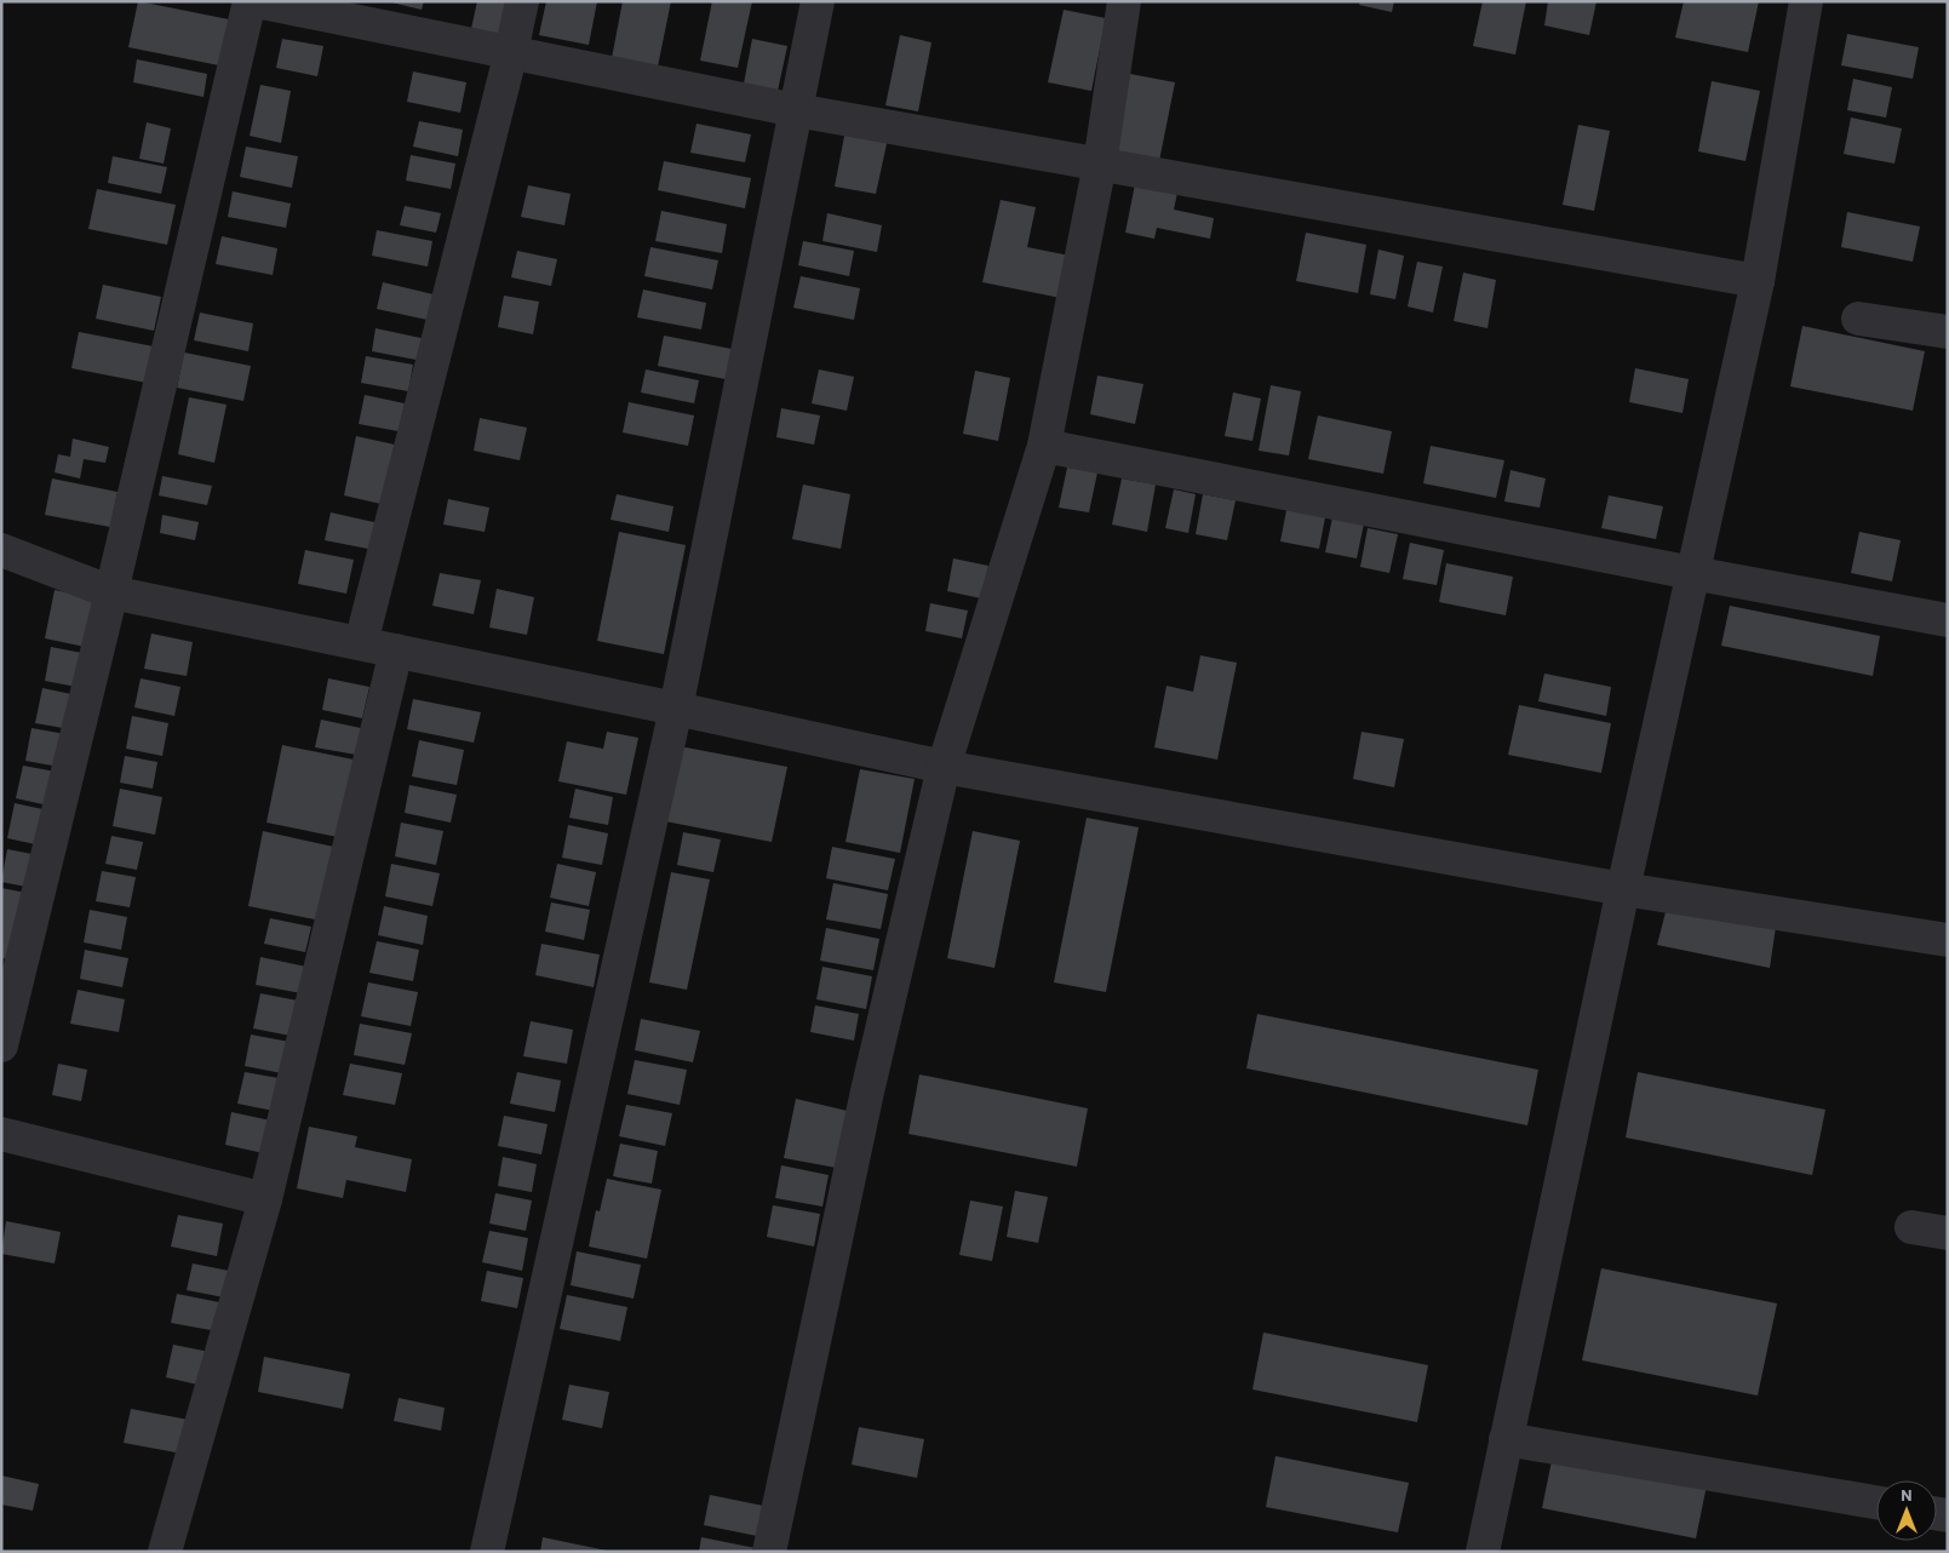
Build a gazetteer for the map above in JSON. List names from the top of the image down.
{
  "north": "top"
}
